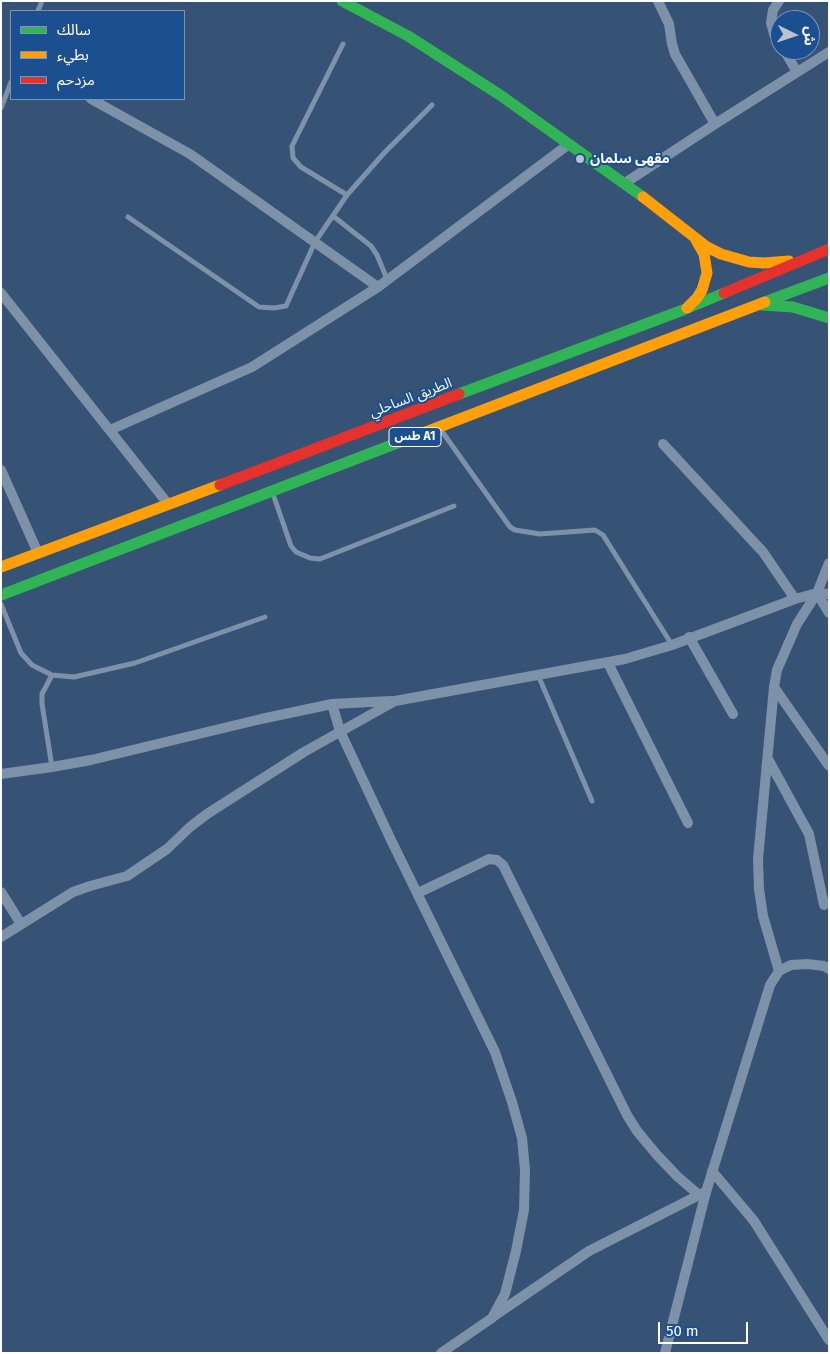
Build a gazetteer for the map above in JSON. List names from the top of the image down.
{
  "streets": {
    "main road": ["الطريق الساحلي", "طس A1"]
  },
  "places": ["مقهى سلمان"],
  "legend": ["سالك", "بطيء", "مزدحم"],
  "scale_bar": "50 m",
  "north": "right"
}
